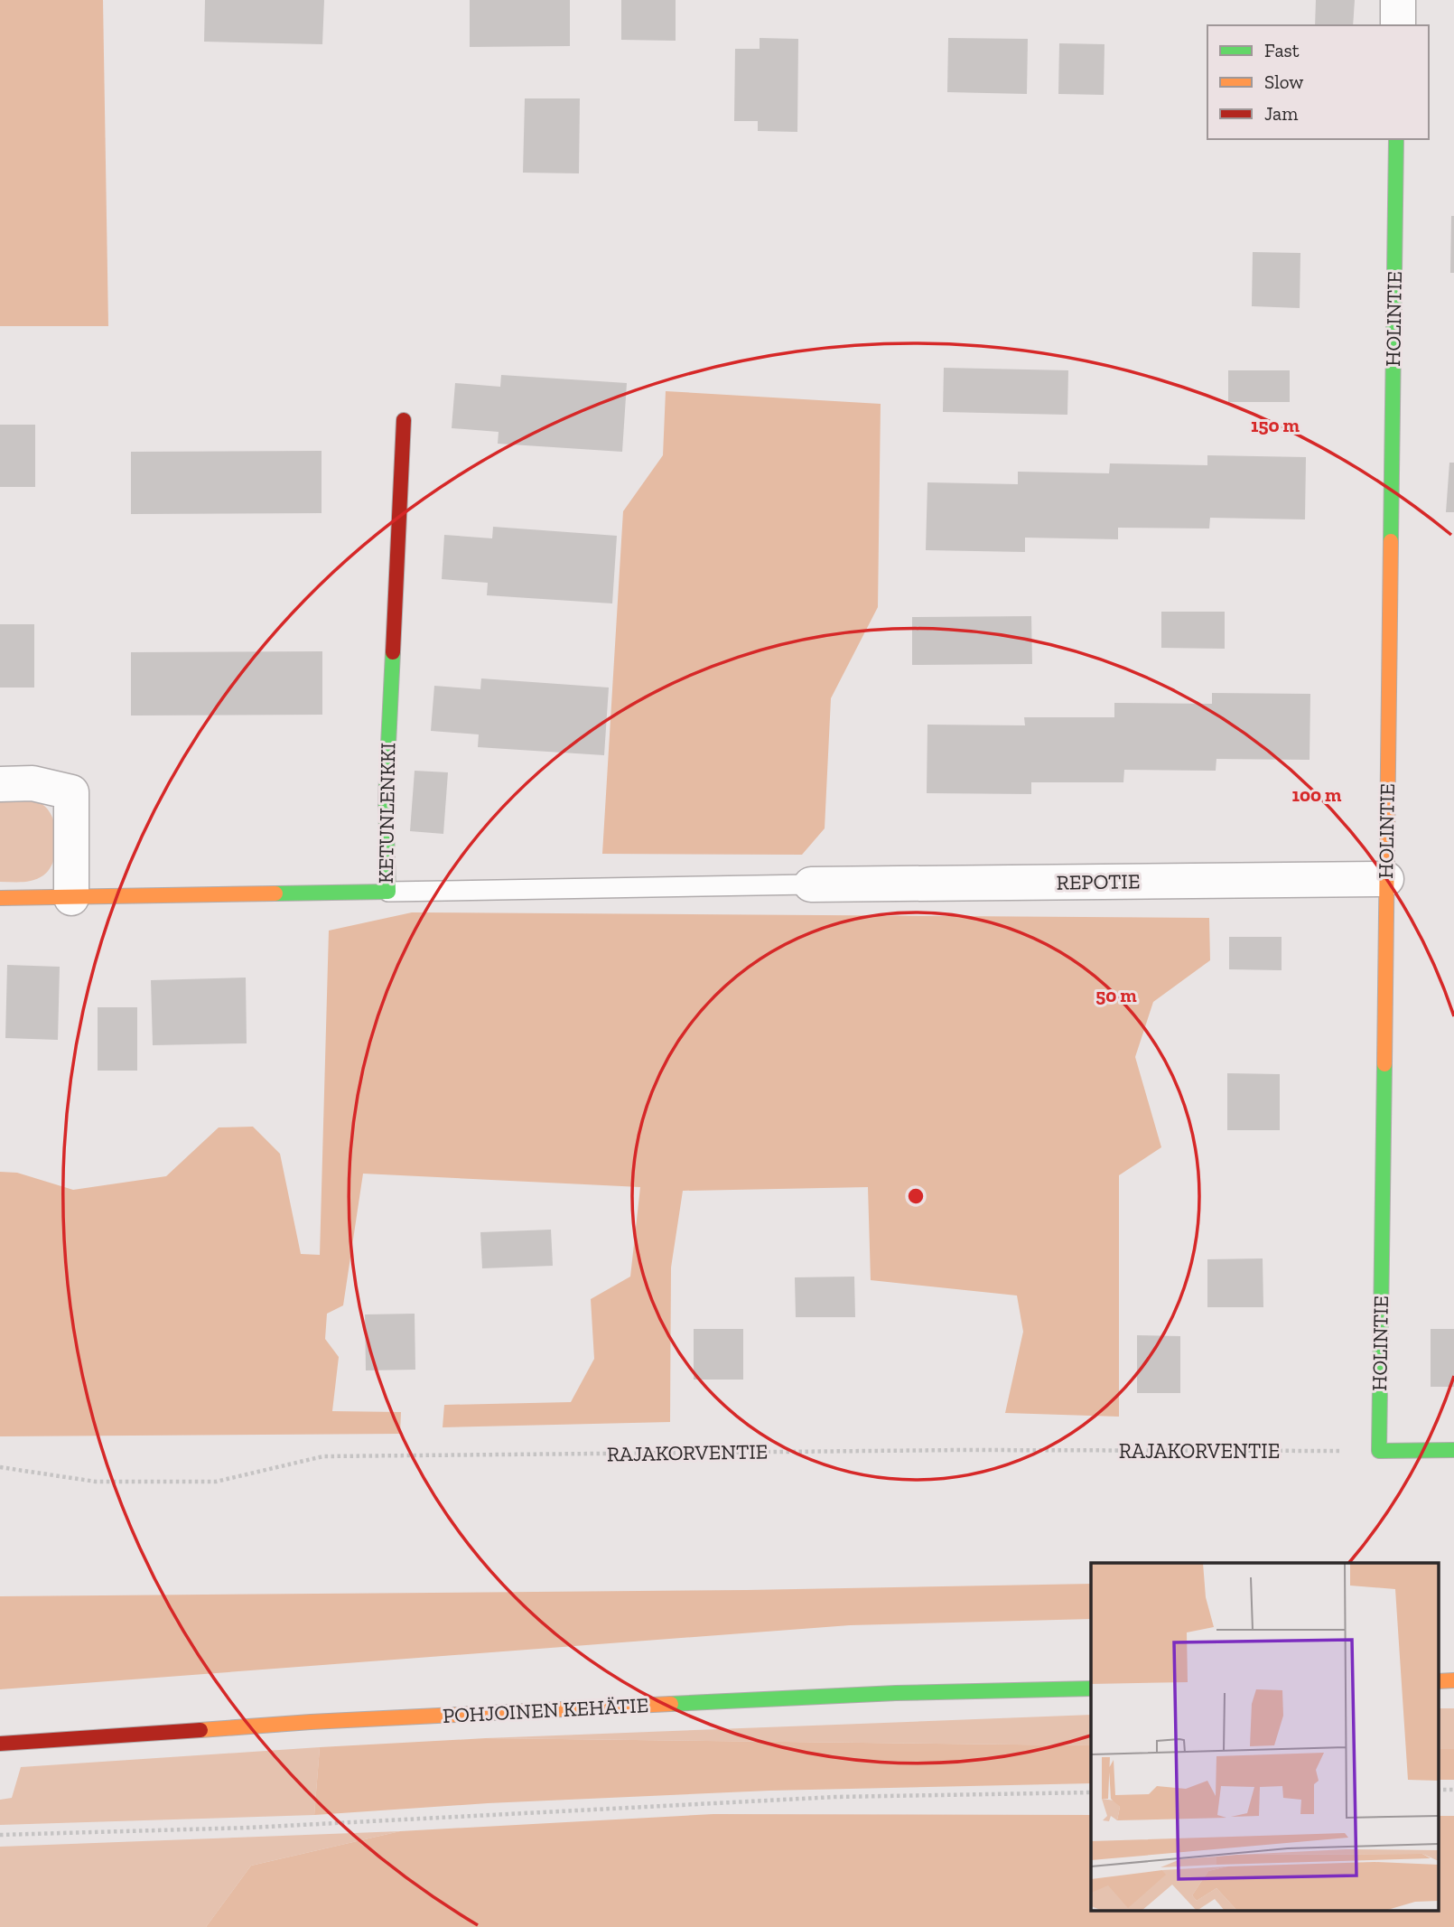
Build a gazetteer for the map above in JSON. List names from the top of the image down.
{
  "streets": {
    "street": [
      "HOLINTIE",
      "KETUNLENKKI",
      "REPOTIE",
      "POHJOINEN KEHÄTIE"
    ],
    "path": ["RAJAKORVENTIE"]
  },
  "crossings": [
    ["HOLINTIE", "REPOTIE"],
    ["HOLINTIE", "RAJAKORVENTIE"]
  ],
  "legend": ["Fast", "Slow", "Jam"],
  "rings": ["150 m", "100 m", "50 m"]
}
